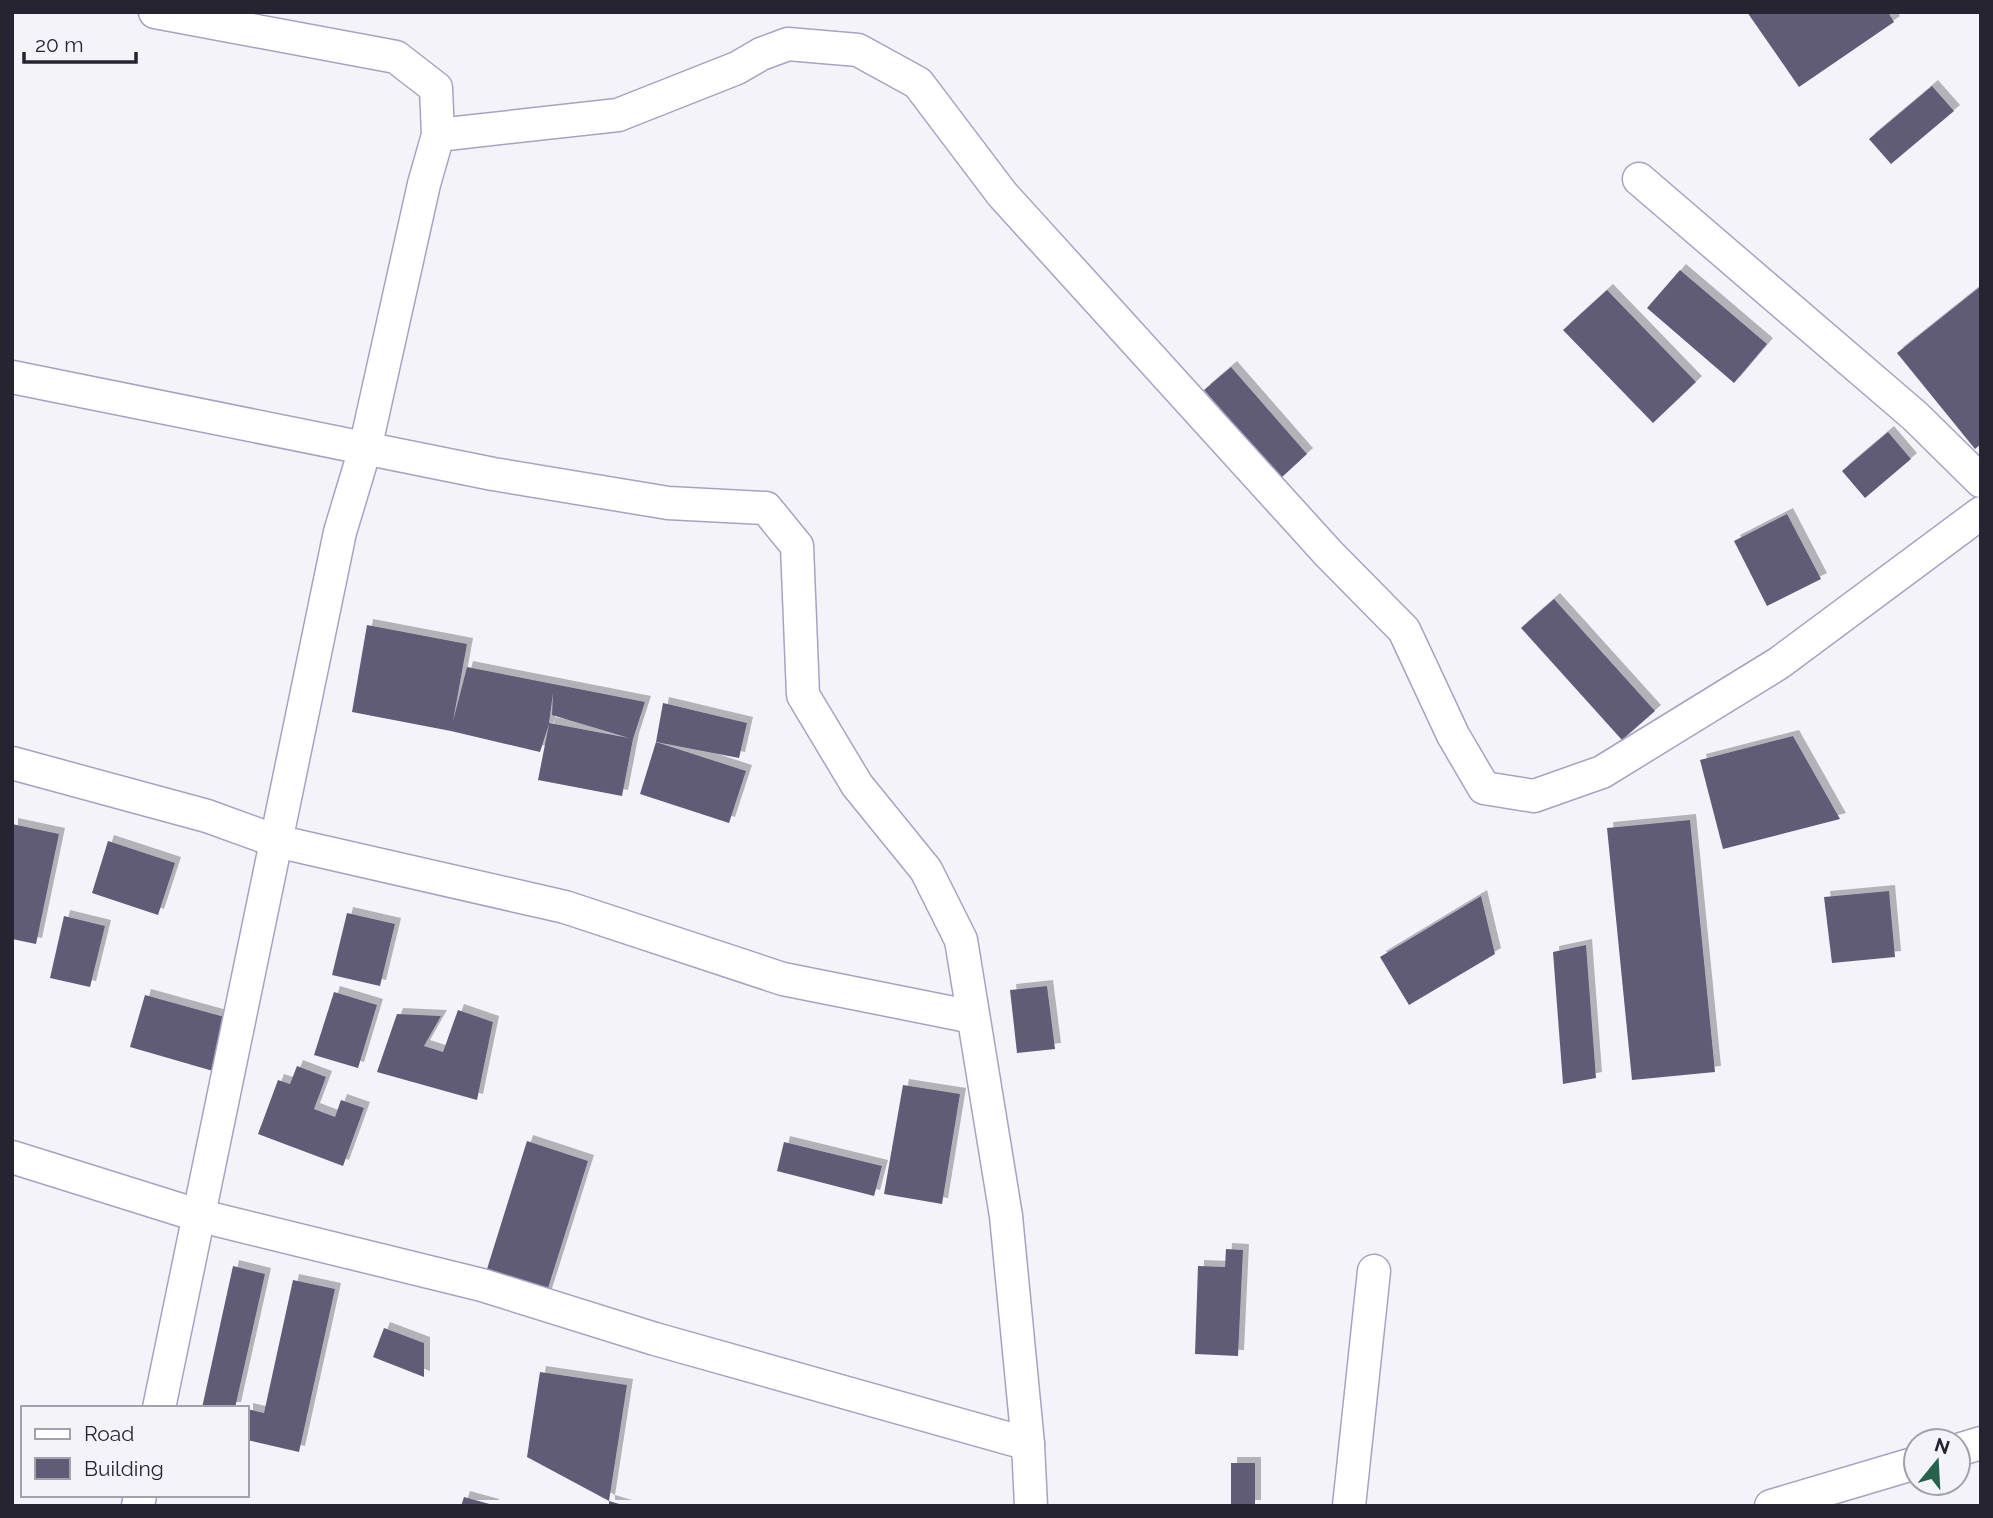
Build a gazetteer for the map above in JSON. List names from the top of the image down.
{
  "legend": ["Road", "Building"],
  "scale_bar": "20 m",
  "north": "top"
}
